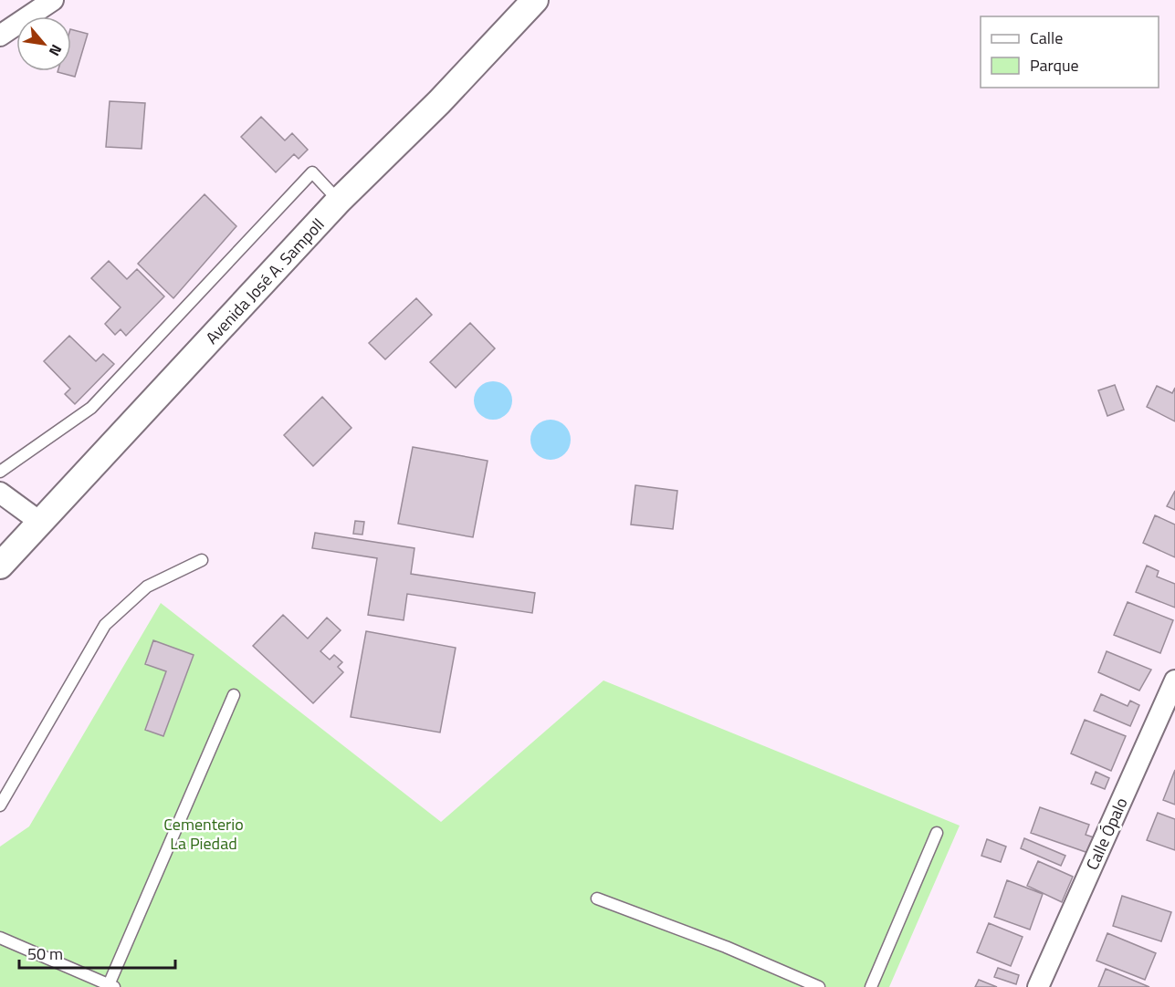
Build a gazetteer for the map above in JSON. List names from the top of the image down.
{
  "streets": {
    "street": ["Avenida José A. Sampoll", "Calle Ópalo"]
  },
  "parks": ["Cementerio La Piedad"],
  "legend": ["Calle", "Parque"],
  "scale_bar": "50 m",
  "north": "bottom right"
}
